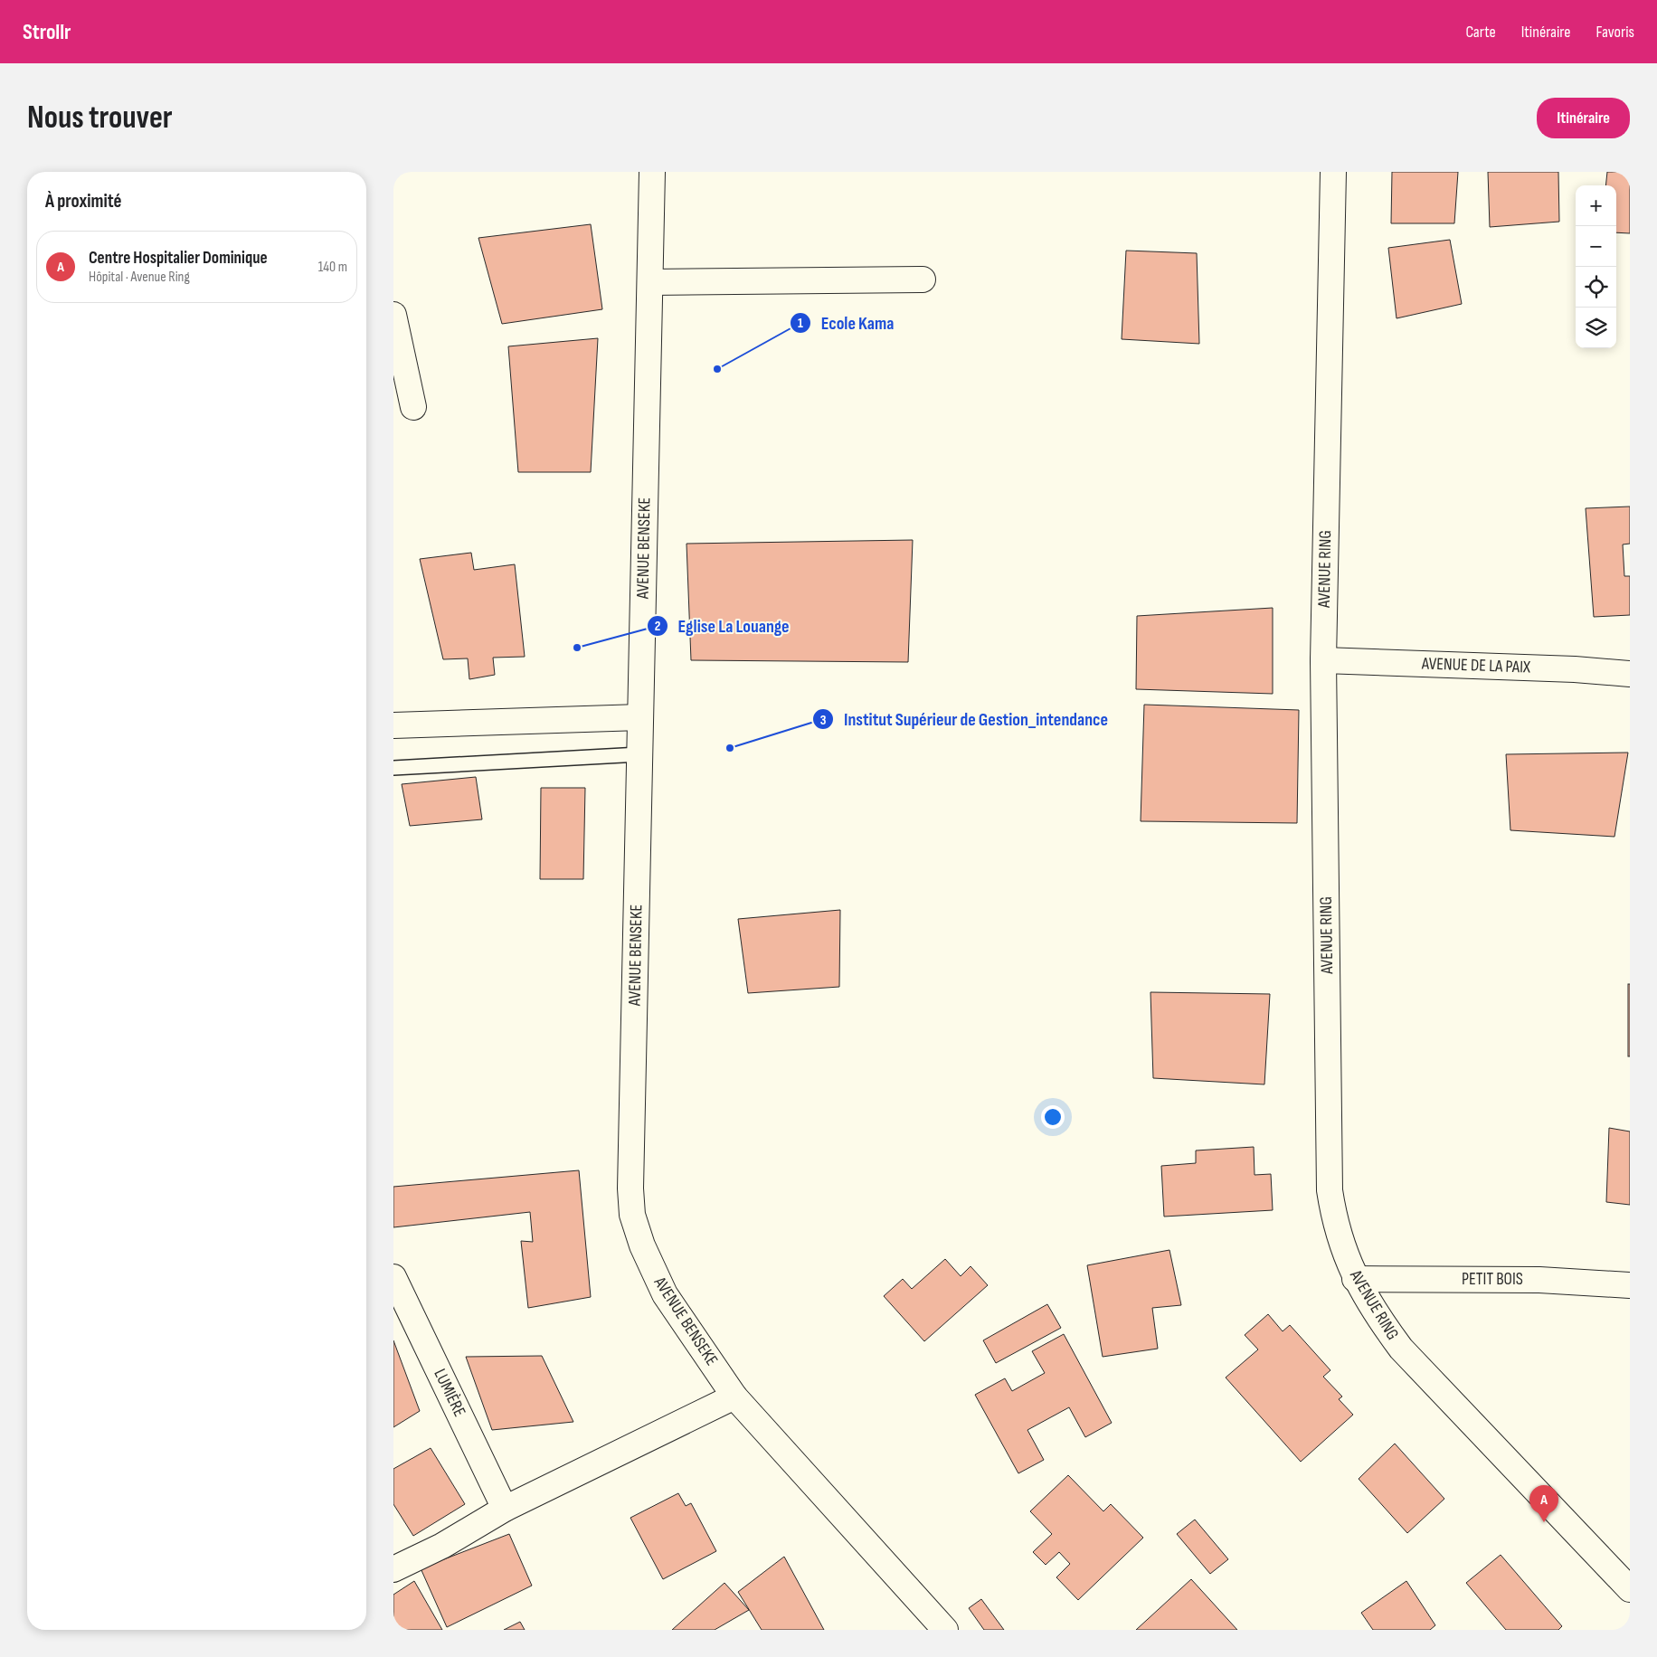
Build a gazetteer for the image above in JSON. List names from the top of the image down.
{
  "streets": {
    "street": [
      "AVENUE BENSEKE",
      "AVENUE RING",
      "AVENUE DE LA PAIX",
      "PETIT BOIS",
      "LUMIÈRE"
    ]
  },
  "crossings": [
    ["AVENUE RING", "AVENUE DE LA PAIX"],
    ["AVENUE RING", "PETIT BOIS"]
  ],
  "places": ["Ecole Kama", "Eglise La Louange", "Institut Supérieur de Gestion_intendance"],
  "page": {
    "header": "Strollr",
    "nav": ["Carte", "Itinéraire", "Favoris"],
    "buttons": "Itinéraire",
    "title": "Nous trouver",
    "heading": "À proximité",
    "map_buttons": ["+", "−"],
    "list": [
      {
        "mark": "A",
        "name": "Centre Hospitalier Dominique",
        "note": "Hôpital · Avenue Ring",
        "value": "140 m"
      }
    ],
    "pins": "A"
  }
}
